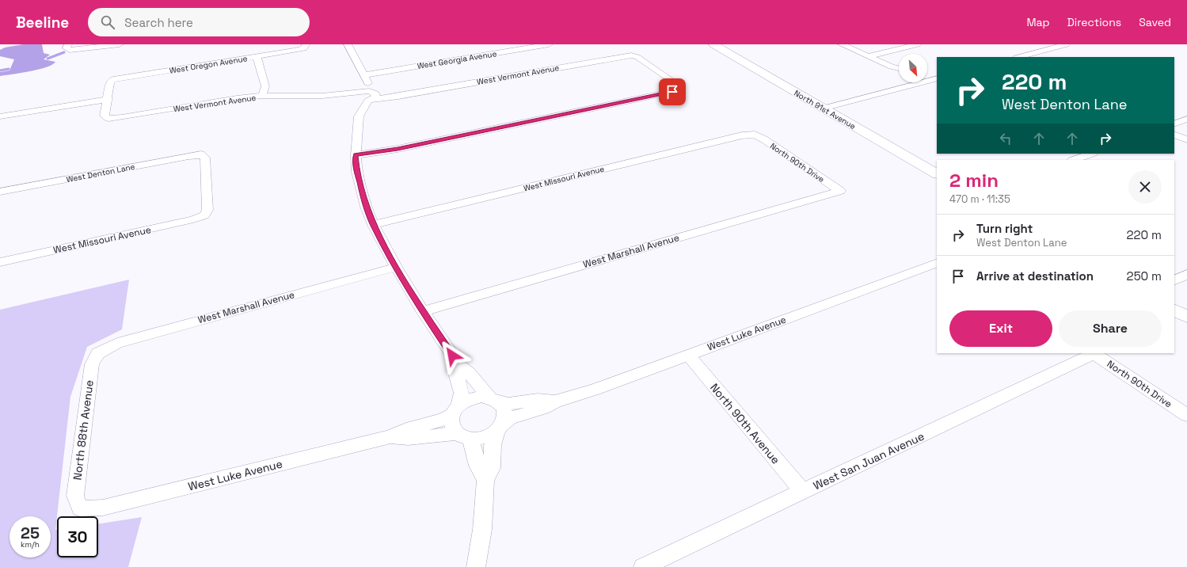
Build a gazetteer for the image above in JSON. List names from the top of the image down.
{
  "streets": {
    "main road": ["North 91st Avenue"],
    "street": [
      "West Georgia Avenue",
      "West Oregon Avenue",
      "West Vermont Avenue",
      "North 90th Drive",
      "West Denton Lane",
      "West Missouri Avenue",
      "West Marshall Avenue",
      "West Luke Avenue",
      "North 90th Avenue",
      "North 88th Avenue",
      "West San Juan Avenue"
    ]
  },
  "crossings": [
    ["West Oregon Avenue", "West Vermont Avenue"],
    ["North 90th Drive", "West Missouri Avenue"],
    ["North 90th Drive", "West Marshall Avenue"],
    ["North 90th Drive", "West San Juan Avenue"],
    ["West Denton Lane", "West Missouri Avenue"],
    ["West Marshall Avenue", "North 88th Avenue"],
    ["West Luke Avenue", "North 90th Avenue"],
    ["West Luke Avenue", "North 88th Avenue"],
    ["North 90th Avenue", "West San Juan Avenue"]
  ],
  "north": "bottom right",
  "page": {
    "header": "Beeline",
    "search": "Search here",
    "nav": ["Map", "Directions", "Saved"],
    "turn": ["220 m", "West Denton Lane"],
    "heading": ["2 min", "470 m · 11:35"],
    "list": [
      {
        "name": "Turn right",
        "note": "West Denton Lane",
        "value": "220 m"
      },
      {
        "name": "Arrive at destination",
        "value": "250 m"
      }
    ],
    "buttons": ["Exit", "Share"],
    "speed": "25 km/h",
    "limit": "30"
  }
}
